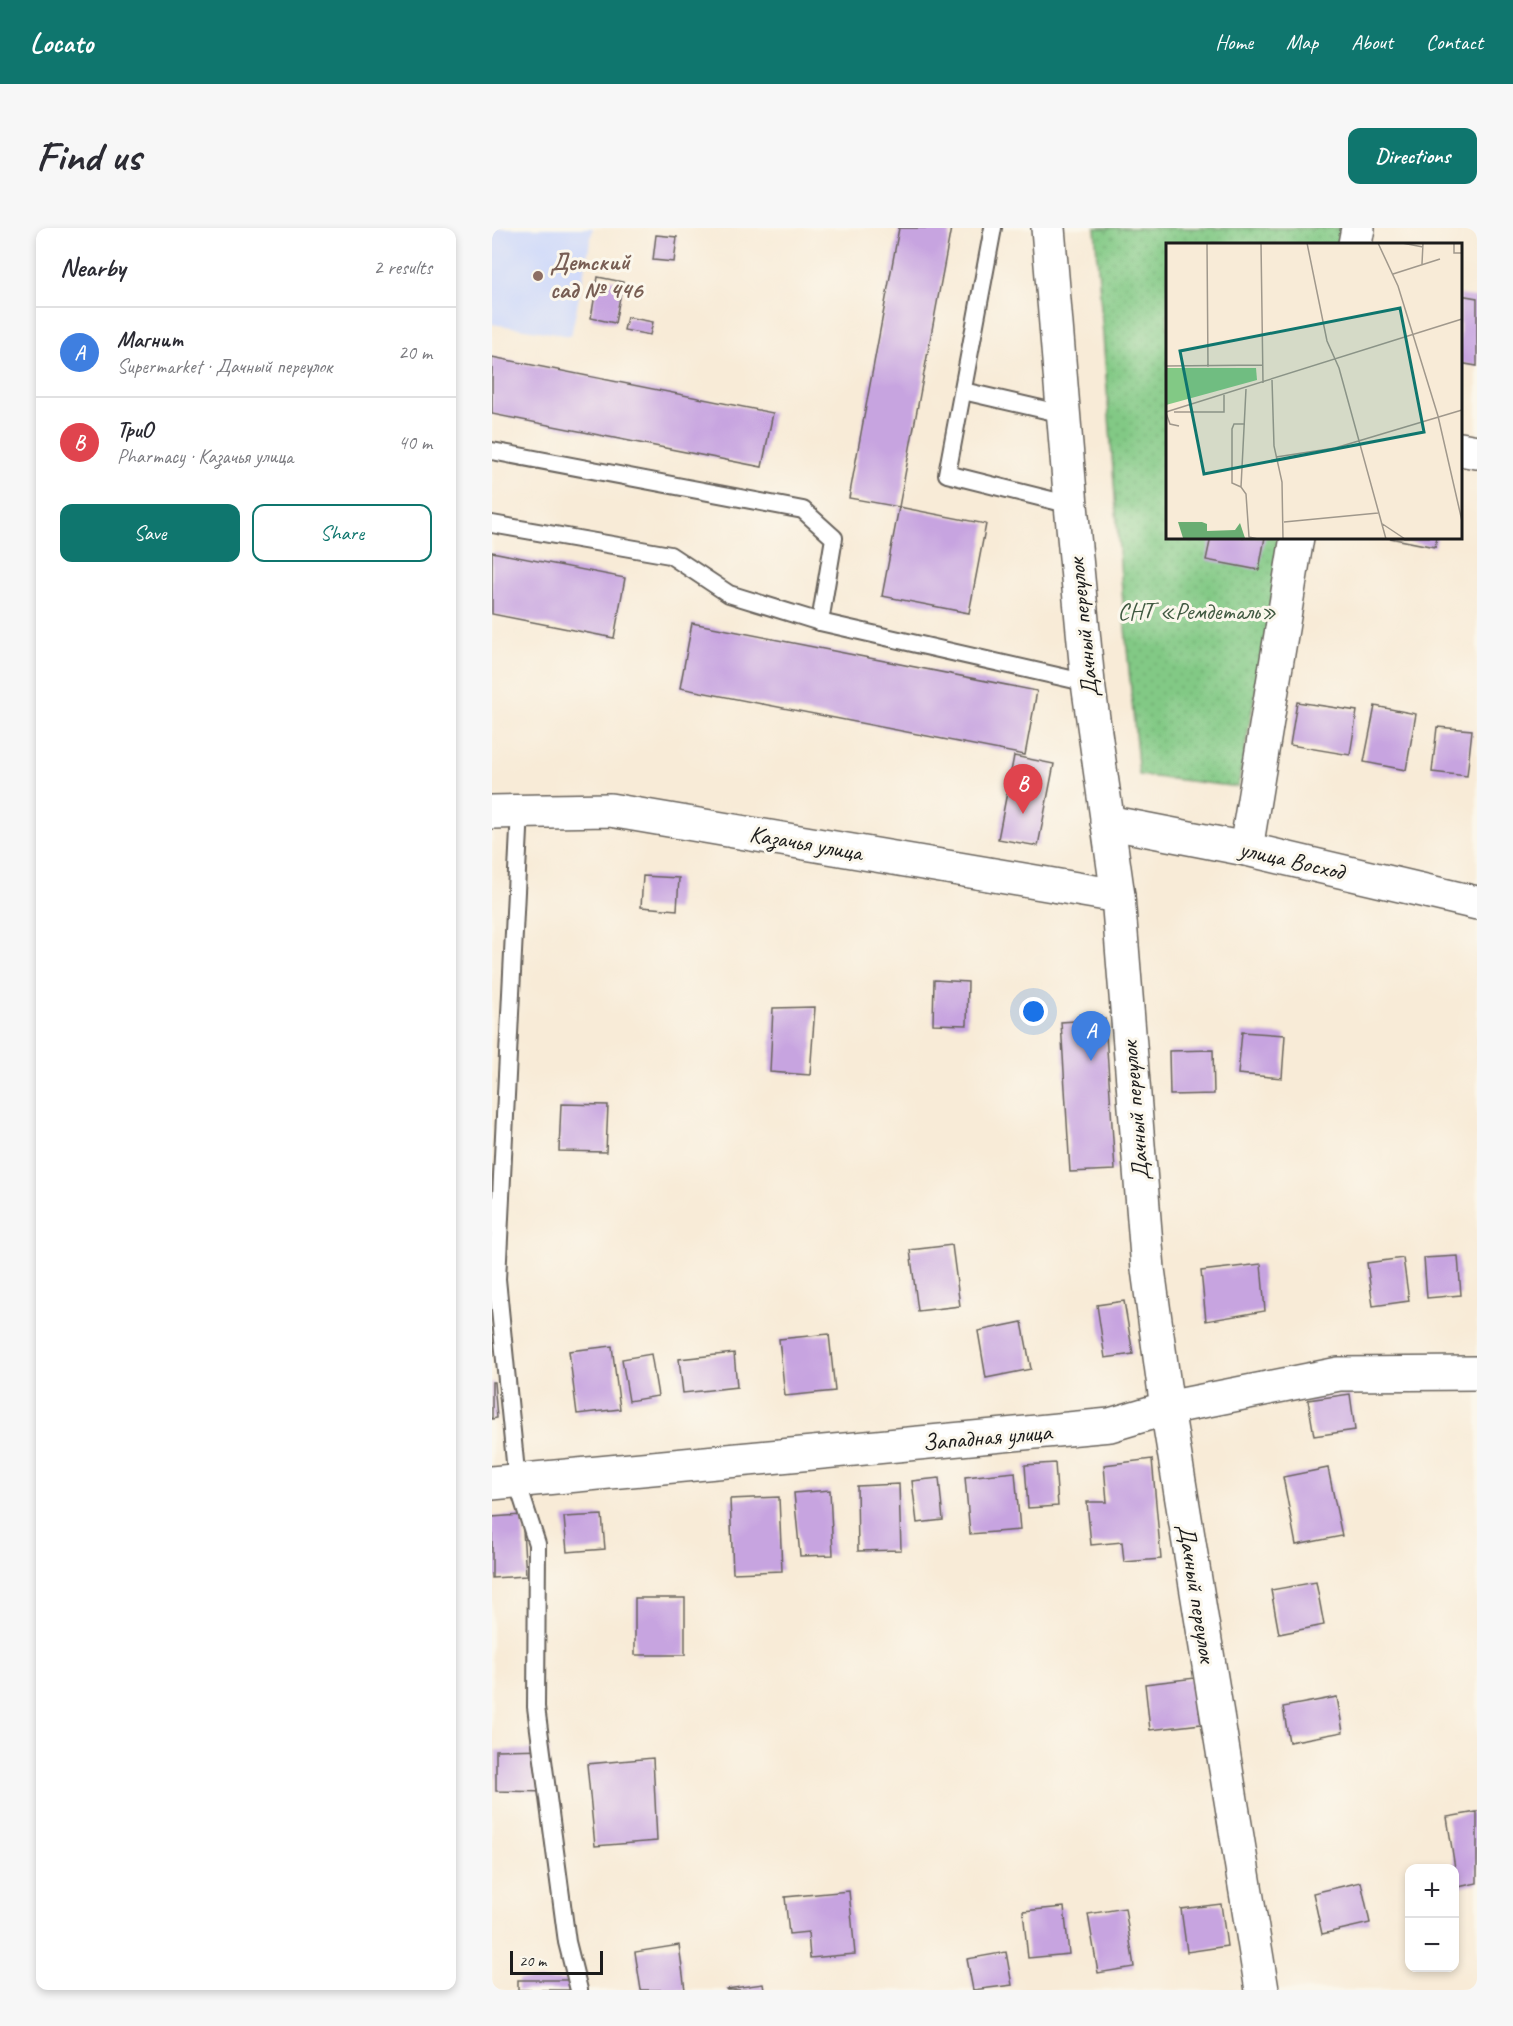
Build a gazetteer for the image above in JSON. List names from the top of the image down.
{
  "streets": {
    "street": [
      "Дачный переулок",
      "Казачья улица",
      "улица Восход",
      "Западная улица"
    ]
  },
  "crossings": [
    ["Дачный переулок", "Казачья улица"],
    ["Дачный переулок", "улица Восход"],
    ["Дачный переулок", "Западная улица"]
  ],
  "parks": ["СНТ «Ремдеталь»"],
  "places": ["Детский сад № 446"],
  "scale_bar": "20 m",
  "page": {
    "header": "Locato",
    "nav": [
      "Home",
      "Map",
      "About",
      "Contact"
    ],
    "buttons": [
      "Directions",
      ["Save", "Share"]
    ],
    "title": "Find us",
    "heading": ["Nearby", "2 results"],
    "list": [
      {
        "mark": "A",
        "name": "Магнит",
        "note": "Supermarket · Дачный переулок",
        "value": "20 m"
      },
      {
        "mark": "B",
        "name": "ТриО",
        "note": "Pharmacy · Казачья улица",
        "value": "40 m"
      }
    ],
    "pins": ["B", "A"],
    "map_buttons": ["+", "−"],
    "scale": "20 m"
  }
}
